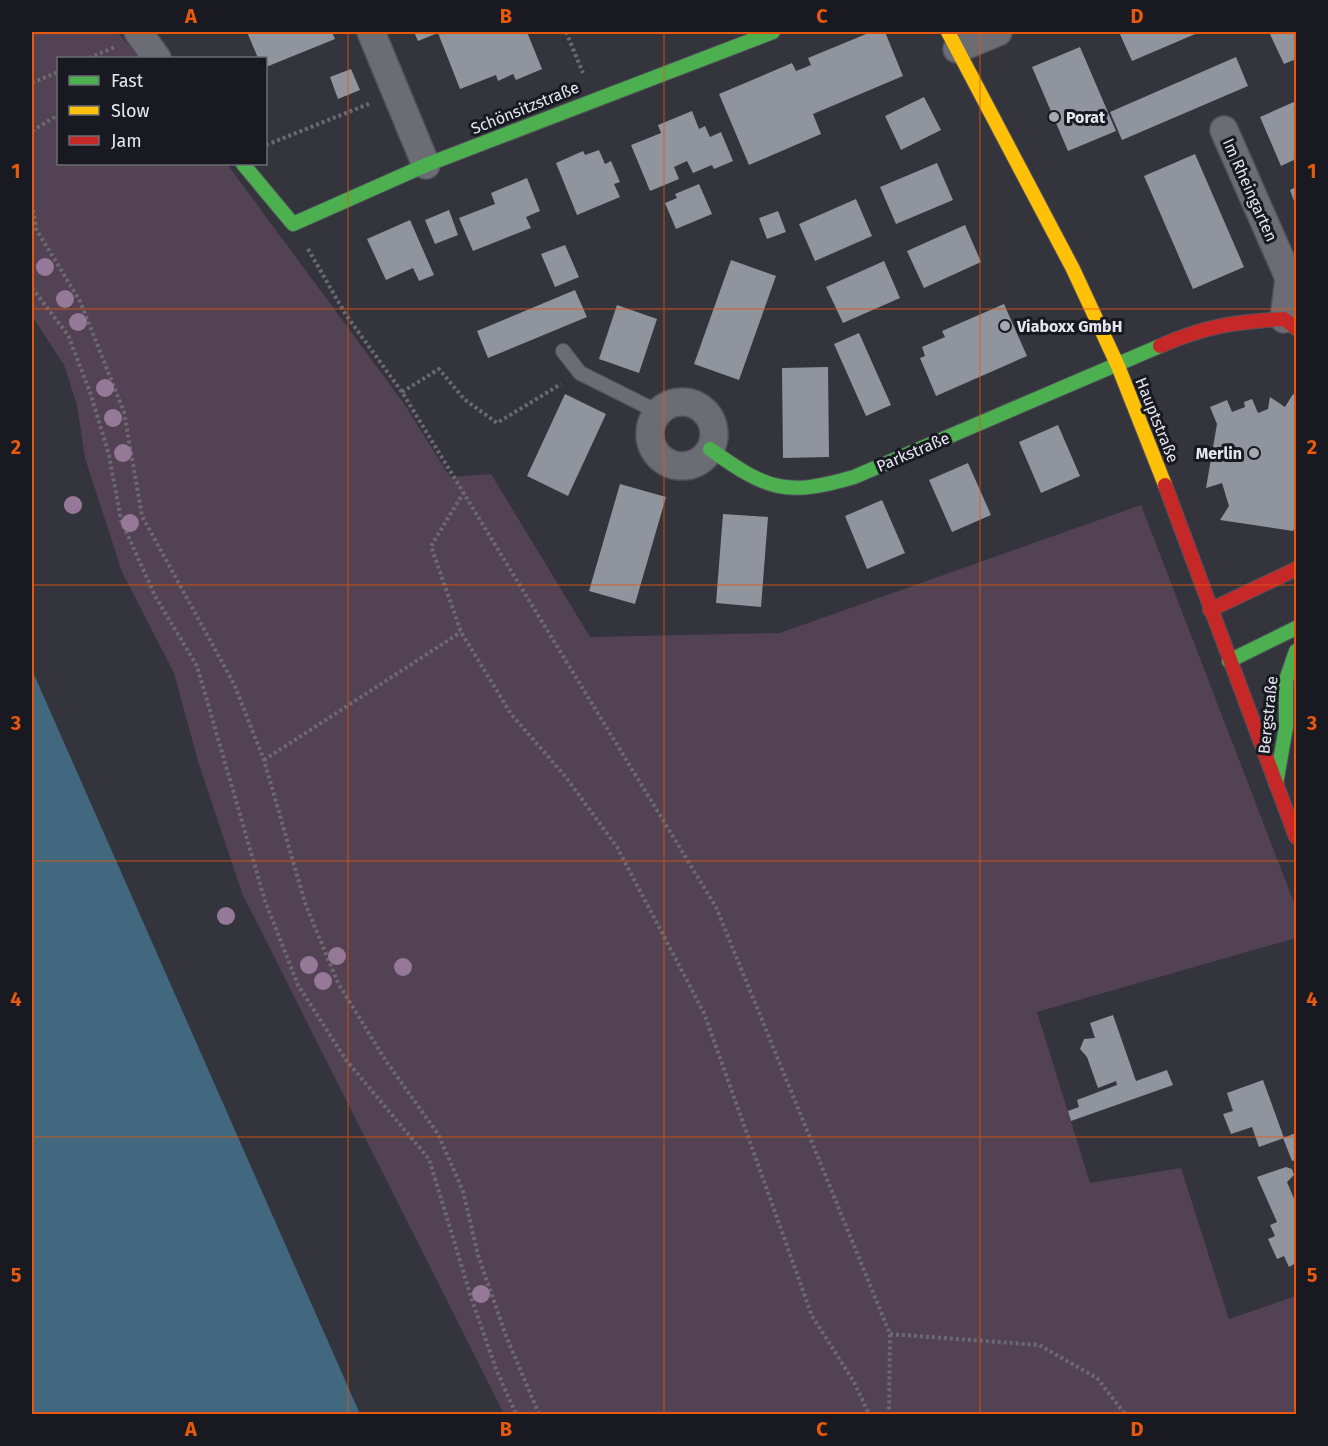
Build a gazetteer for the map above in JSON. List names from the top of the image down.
{
  "streets": {
    "street": [
      "Schönsitzstraße",
      "Im Rheingarten",
      "Hauptstraße",
      "Parkstraße",
      "Bergstraße"
    ]
  },
  "crossings": [
    ["Im Rheingarten", "Hauptstraße"],
    ["Im Rheingarten", "Parkstraße"],
    ["Hauptstraße", "Parkstraße"],
    ["Hauptstraße", "Bergstraße"]
  ],
  "places": ["Porat", "Viaboxx GmbH", "Merlin"],
  "legend": ["Fast", "Slow", "Jam"],
  "grid": {
    "columns": [
      "A",
      "B",
      "C",
      "D"
    ],
    "rows": [
      "1",
      "2",
      "3",
      "4",
      "5"
    ]
  }
}
